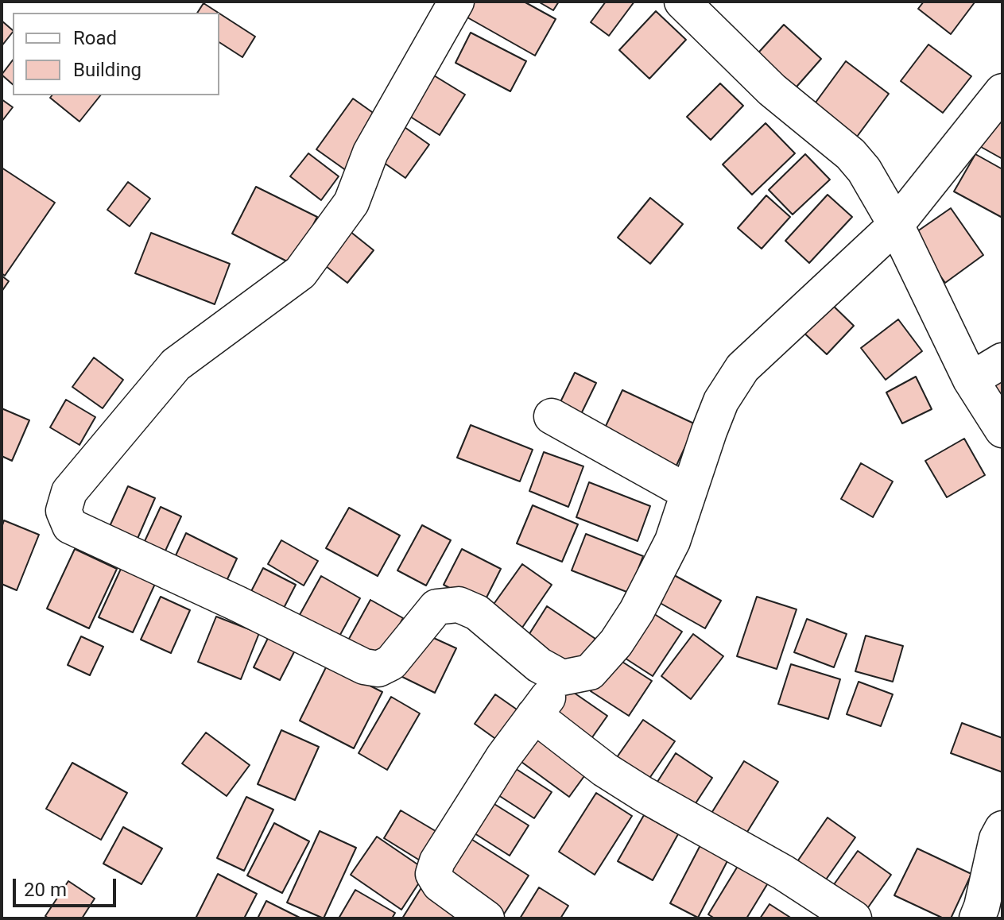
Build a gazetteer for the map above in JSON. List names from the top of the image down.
{
  "legend": ["Road", "Building"],
  "scale_bar": "20 m"
}
